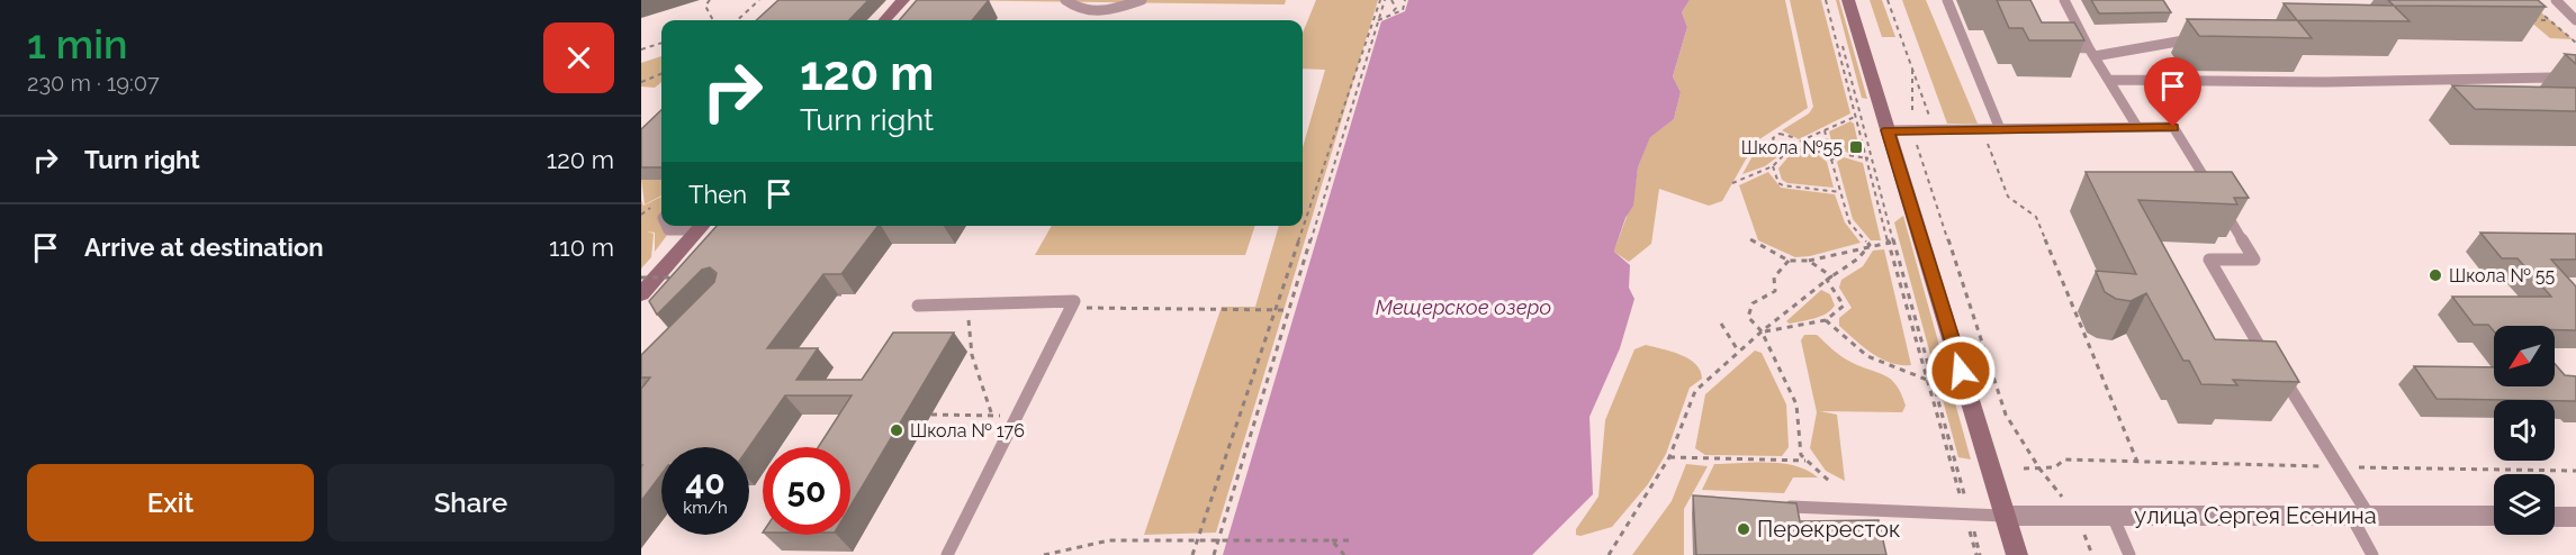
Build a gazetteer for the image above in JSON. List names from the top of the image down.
{
  "streets": {
    "street": ["улица Сергея Есенина"]
  },
  "water": ["Мещерское озеро"],
  "places": {
    "transit": ["Школа №55"],
    "other": ["Школа № 55", "Школа № 176", "Перекресток"]
  },
  "north": "bottom left",
  "page": {
    "heading": ["1 min", "230 m · 19:07"],
    "turn": ["120 m", "Turn right"],
    "list": [
      {
        "name": "Turn right",
        "value": "120 m"
      },
      {
        "name": "Arrive at destination",
        "value": "110 m"
      }
    ],
    "then": "Then",
    "speed": "40 km/h",
    "limit": "50",
    "buttons": ["Exit", "Share"]
  }
}
